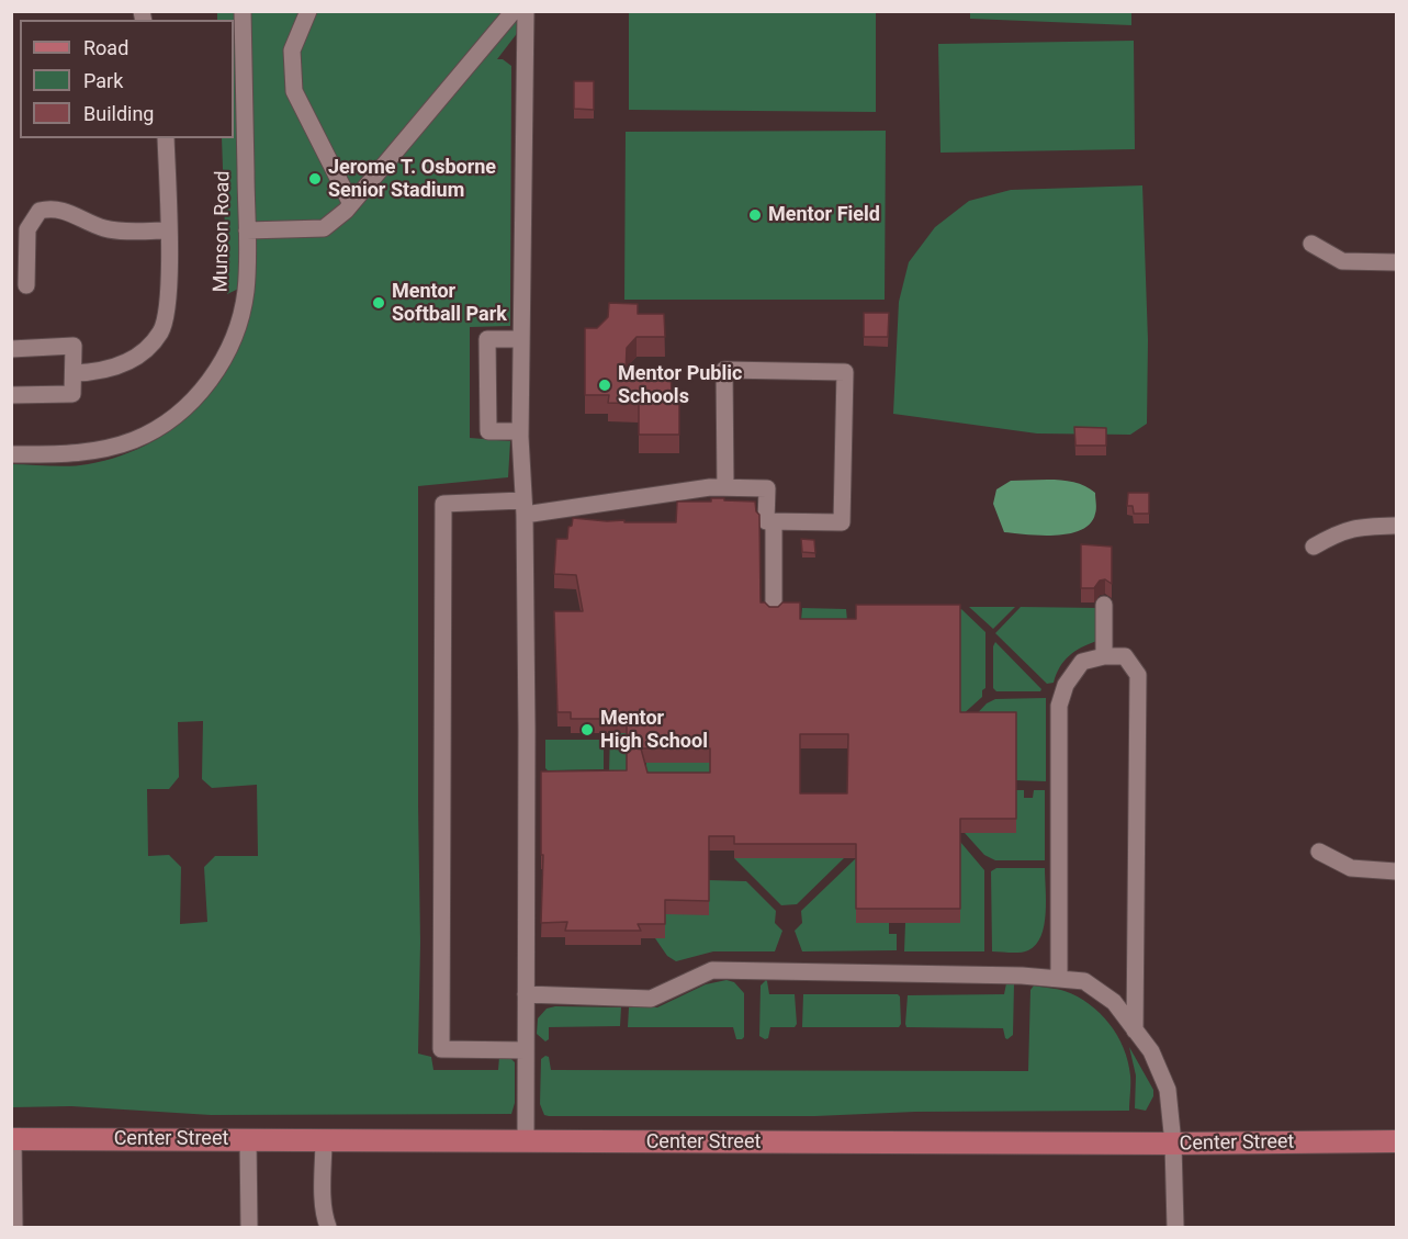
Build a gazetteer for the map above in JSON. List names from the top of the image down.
{
  "streets": {
    "main road": ["Center Street"],
    "street": ["Munson Road"]
  },
  "places": [
    "Jerome T. Osborne Senior Stadium",
    "Mentor Field",
    "Mentor Softball Park",
    "Mentor Public Schools",
    "Mentor High School"
  ],
  "legend": ["Road", "Park", "Building"]
}
